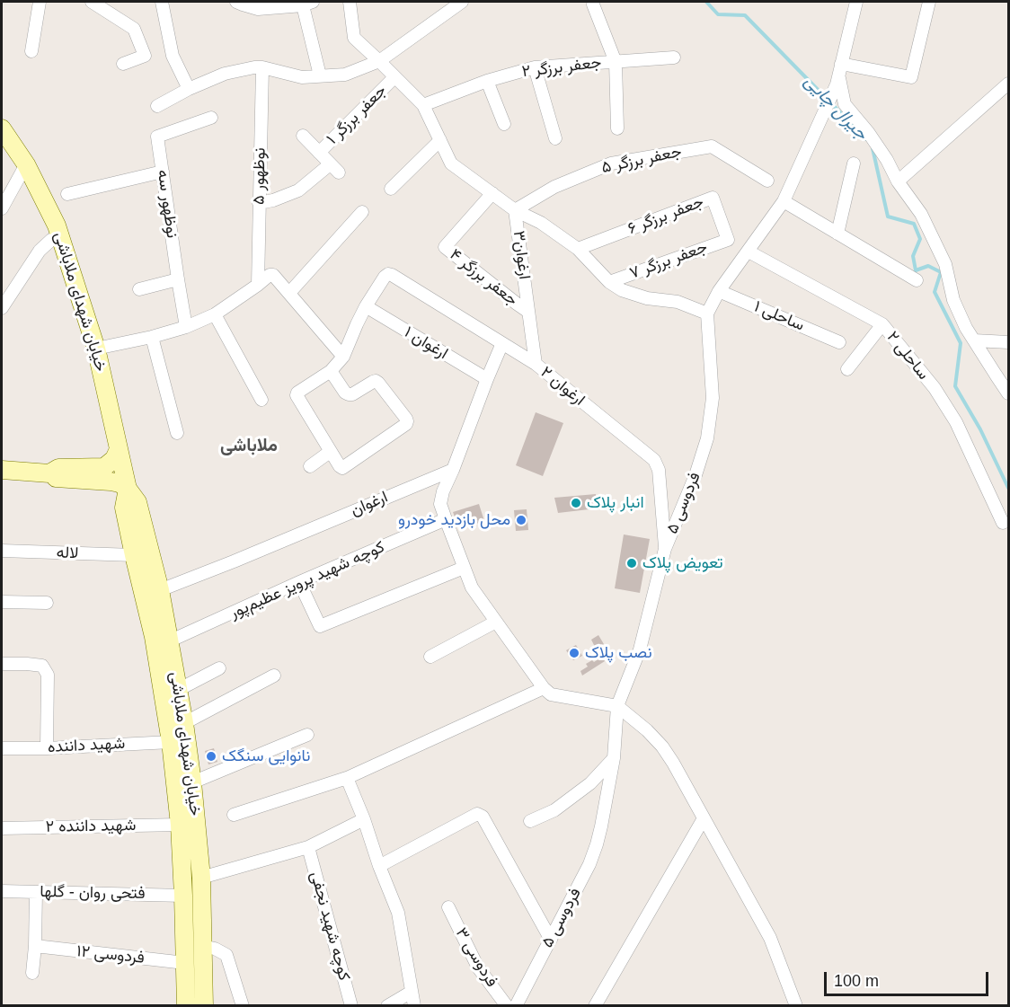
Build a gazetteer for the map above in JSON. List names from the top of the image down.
{
  "streets": {
    "main road": ["خیابان شهدای ملاباشی"],
    "street": [
      "جعفر برزگر ۲",
      "جعفر برزگر ۱",
      "جعفر برزگر ۵",
      "نوظهور ۵",
      "نوظهور سه",
      "جعفر برزگر ۶",
      "ارغوان۳",
      "جعفر برزگر ۷",
      "جعفر برزگر ۴",
      "ساحلی ۱",
      "ارغوان ۱",
      "ساحلی ۲",
      "ارغوان ۲",
      "فردوسی ۵",
      "ارغوان",
      "لاله",
      "کوچه شهید پرویز عظیم‌پور",
      "شهید داننده",
      "شهید داننده ۲",
      "فتحی روان - گلها",
      "کوچه شهید نجفی",
      "فردوسی ۱۲",
      "فردوسی ۳"
    ]
  },
  "crossings": [
    ["جعفر برزگر ۵", "ارغوان۳"],
    ["جعفر برزگر ۶", "جعفر برزگر ۷"],
    ["ارغوان۳", "جعفر برزگر ۴"],
    ["ارغوان۳", "ارغوان ۲"],
    ["خیابان شهدای ملاباشی", "ارغوان"],
    ["خیابان شهدای ملاباشی", "لاله"],
    ["خیابان شهدای ملاباشی", "کوچه شهید پرویز عظیم‌پور"],
    ["خیابان شهدای ملاباشی", "شهید داننده"],
    ["خیابان شهدای ملاباشی", "شهید داننده ۲"],
    ["خیابان شهدای ملاباشی", "فتحی روان - گلها"],
    ["خیابان شهدای ملاباشی", "فردوسی ۱۲"],
    ["ارغوان ۱", "ارغوان ۲"],
    ["ارغوان ۲", "فردوسی ۵"]
  ],
  "districts": ["ملاباشی"],
  "water": ["جیرال چایی"],
  "places": [
    "انبار پلاک",
    "محل بازدید خودرو",
    "تعویض پلاک",
    "نصب پلاک",
    "نانوایی سنگک"
  ],
  "scale_bar": "100 m"
}
